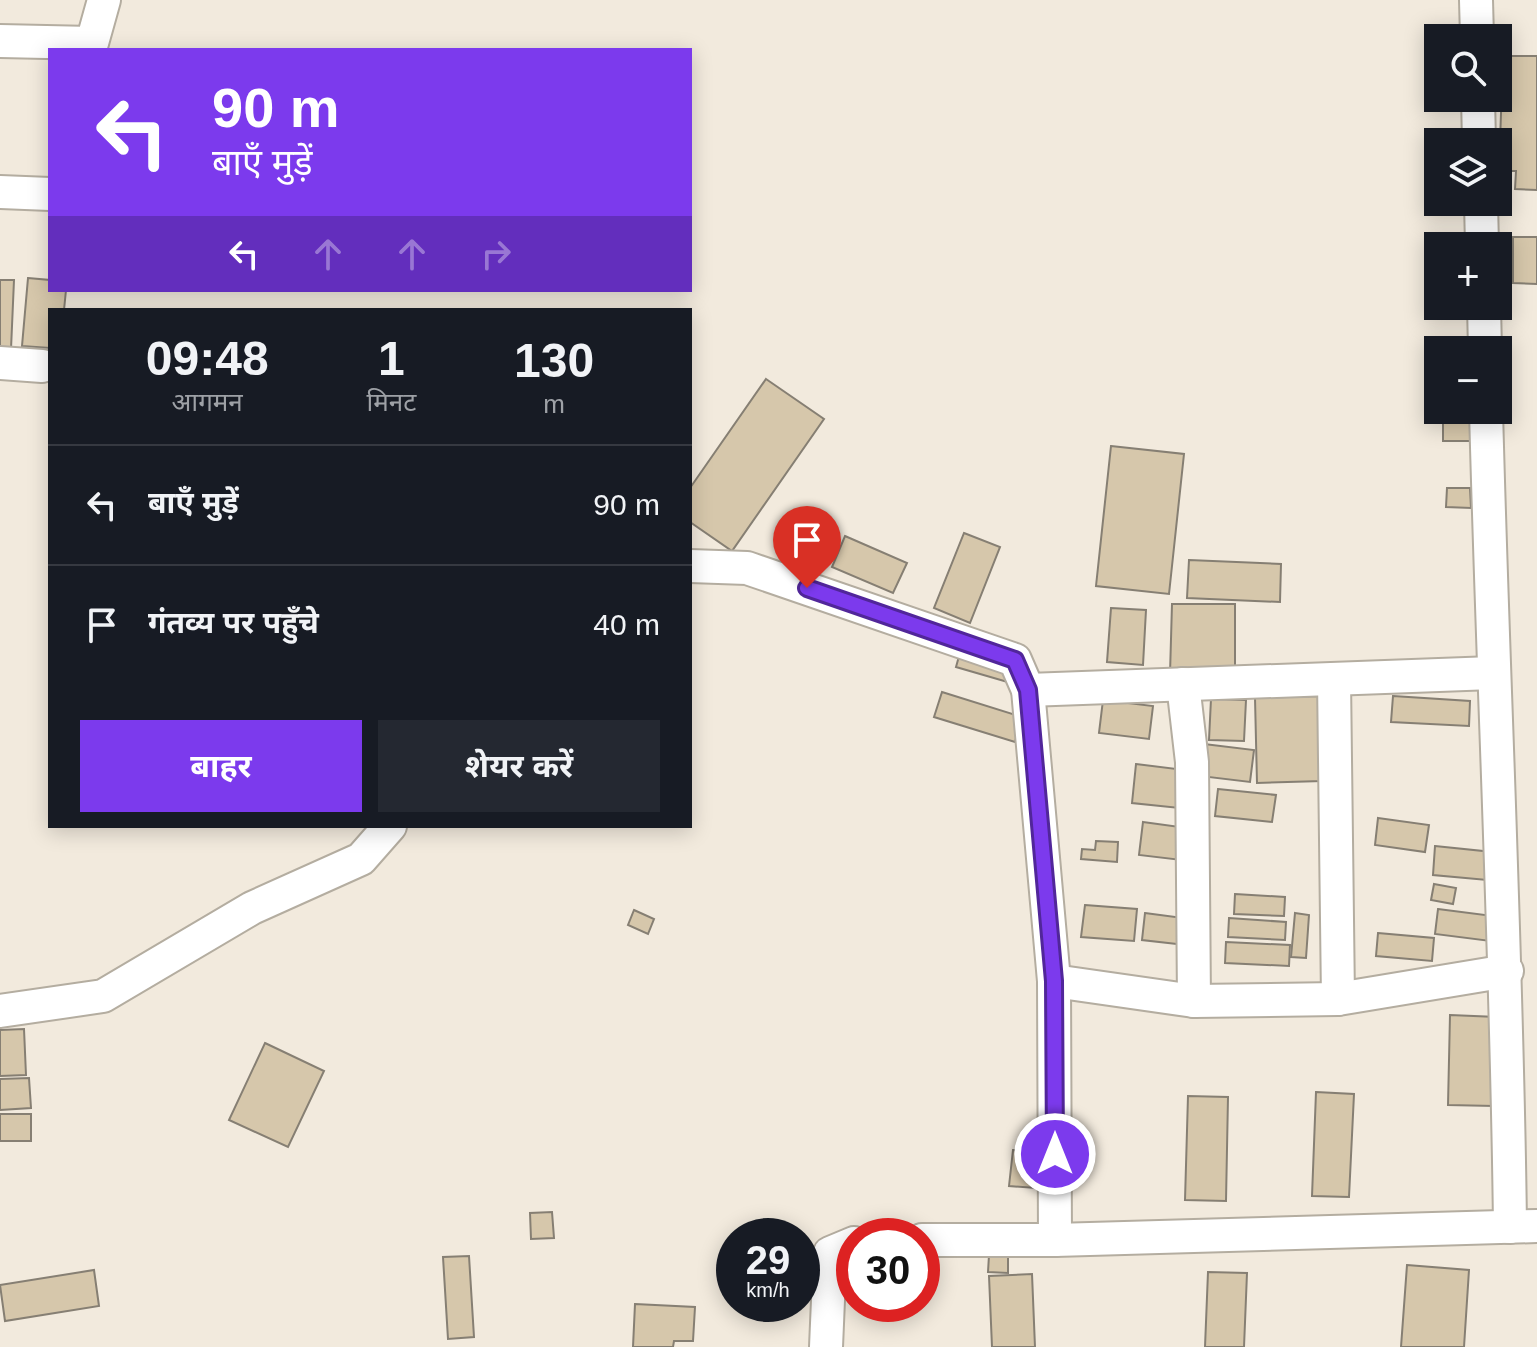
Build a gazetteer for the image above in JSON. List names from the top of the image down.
{
  "page": {
    "map_buttons": ["+", "−"],
    "turn": ["90 m", "बाएँ मुड़ें"],
    "eta": [
      "09:48",
      "आगमन",
      "1",
      "मिनट",
      "130",
      "m"
    ],
    "list": [
      {
        "name": "बाएँ मुड़ें",
        "value": "90 m"
      },
      {
        "name": "गंतव्य पर पहुँचे",
        "value": "40 m"
      }
    ],
    "buttons": ["बाहर", "शेयर करें"],
    "speed": "29 km/h",
    "limit": "30"
  }
}
